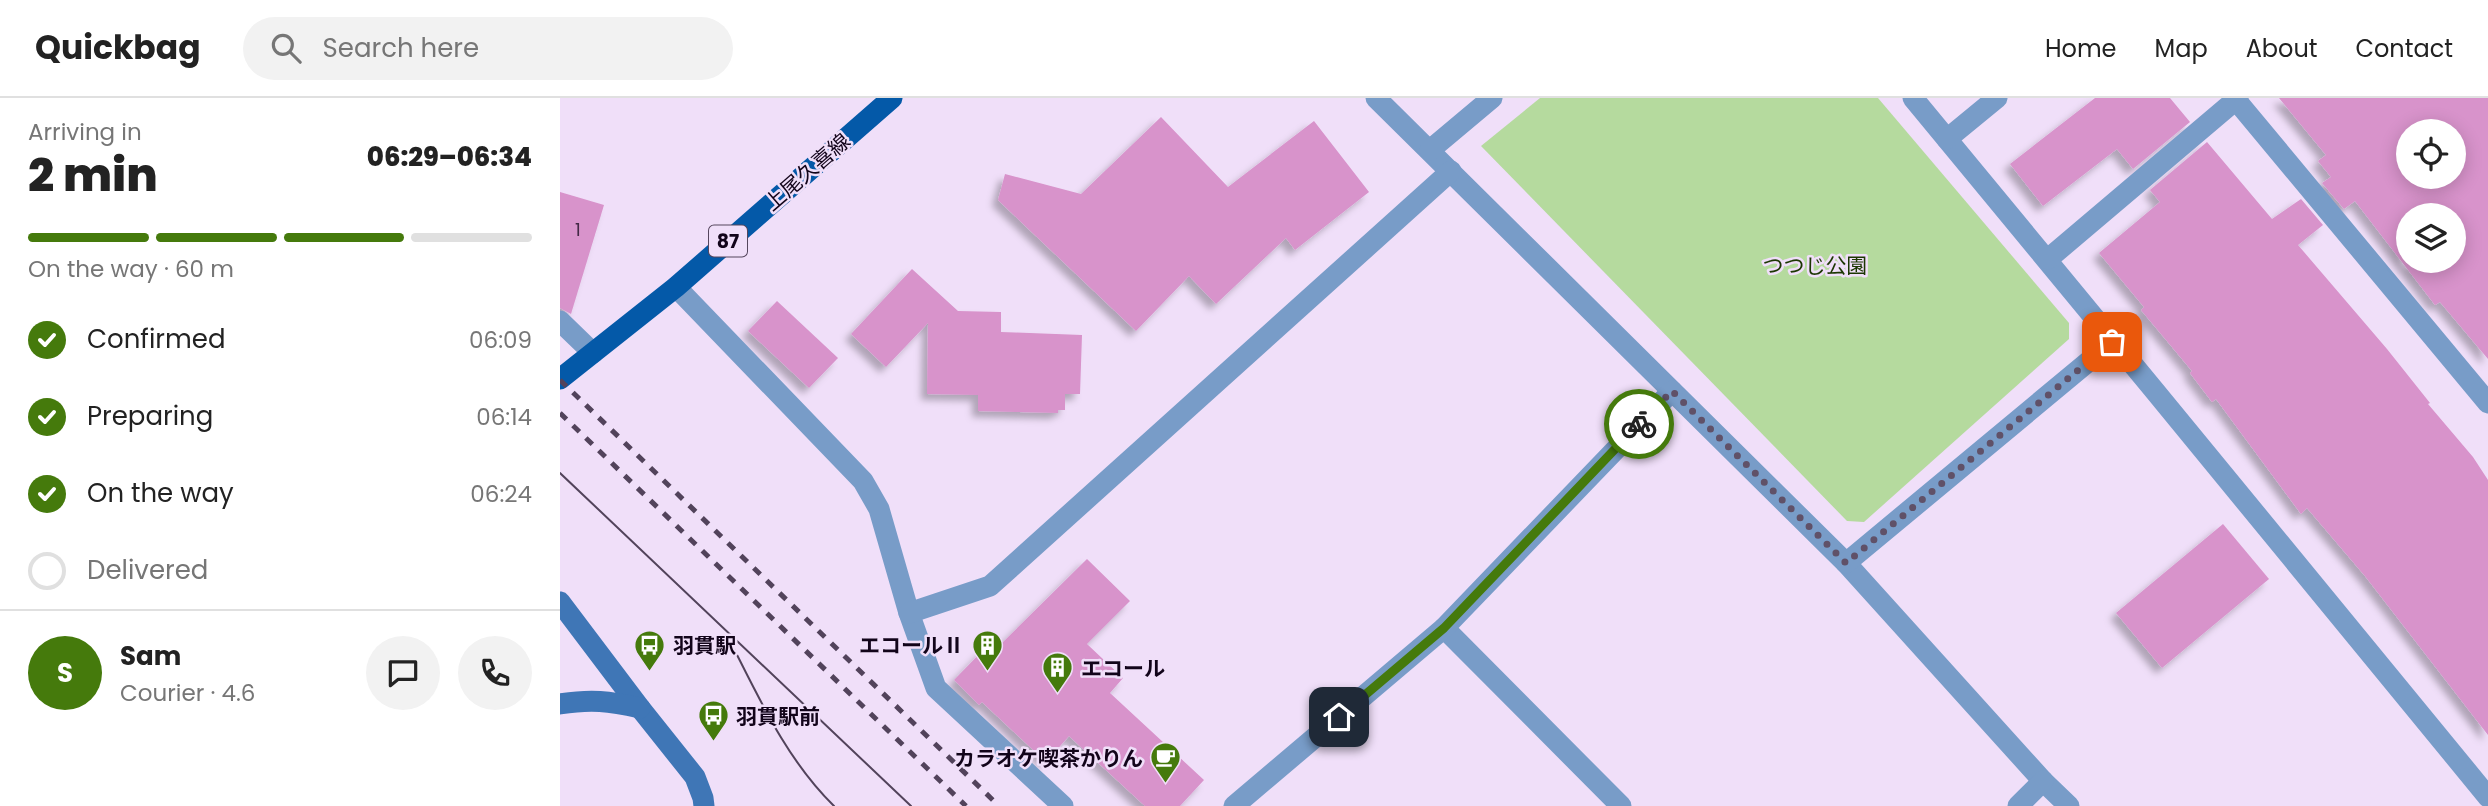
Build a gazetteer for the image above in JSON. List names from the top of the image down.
{
  "streets": {
    "main road": ["上尾久喜線", "87"]
  },
  "parks": ["つつじ公園"],
  "places": {
    "bus stop": ["羽貫駅", "羽貫駅前"],
    "building": ["エコールⅡ", "エコール"],
    "cafe": ["カラオケ喫茶かりん"]
  },
  "house_numbers": ["1"],
  "page": {
    "header": "Quickbag",
    "search": "Search here",
    "nav": [
      "Home",
      "Map",
      "About",
      "Contact"
    ],
    "heading": ["2 min", "Arriving in", "06:29–06:34"],
    "panel": ["Sam", "Courier · 4.6"],
    "bar": "On the way · 60 m",
    "list": [
      ["Confirmed", "06:09"],
      ["Preparing", "06:14"],
      ["On the way", "06:24"],
      "Delivered"
    ],
    "round": "S"
  }
}
